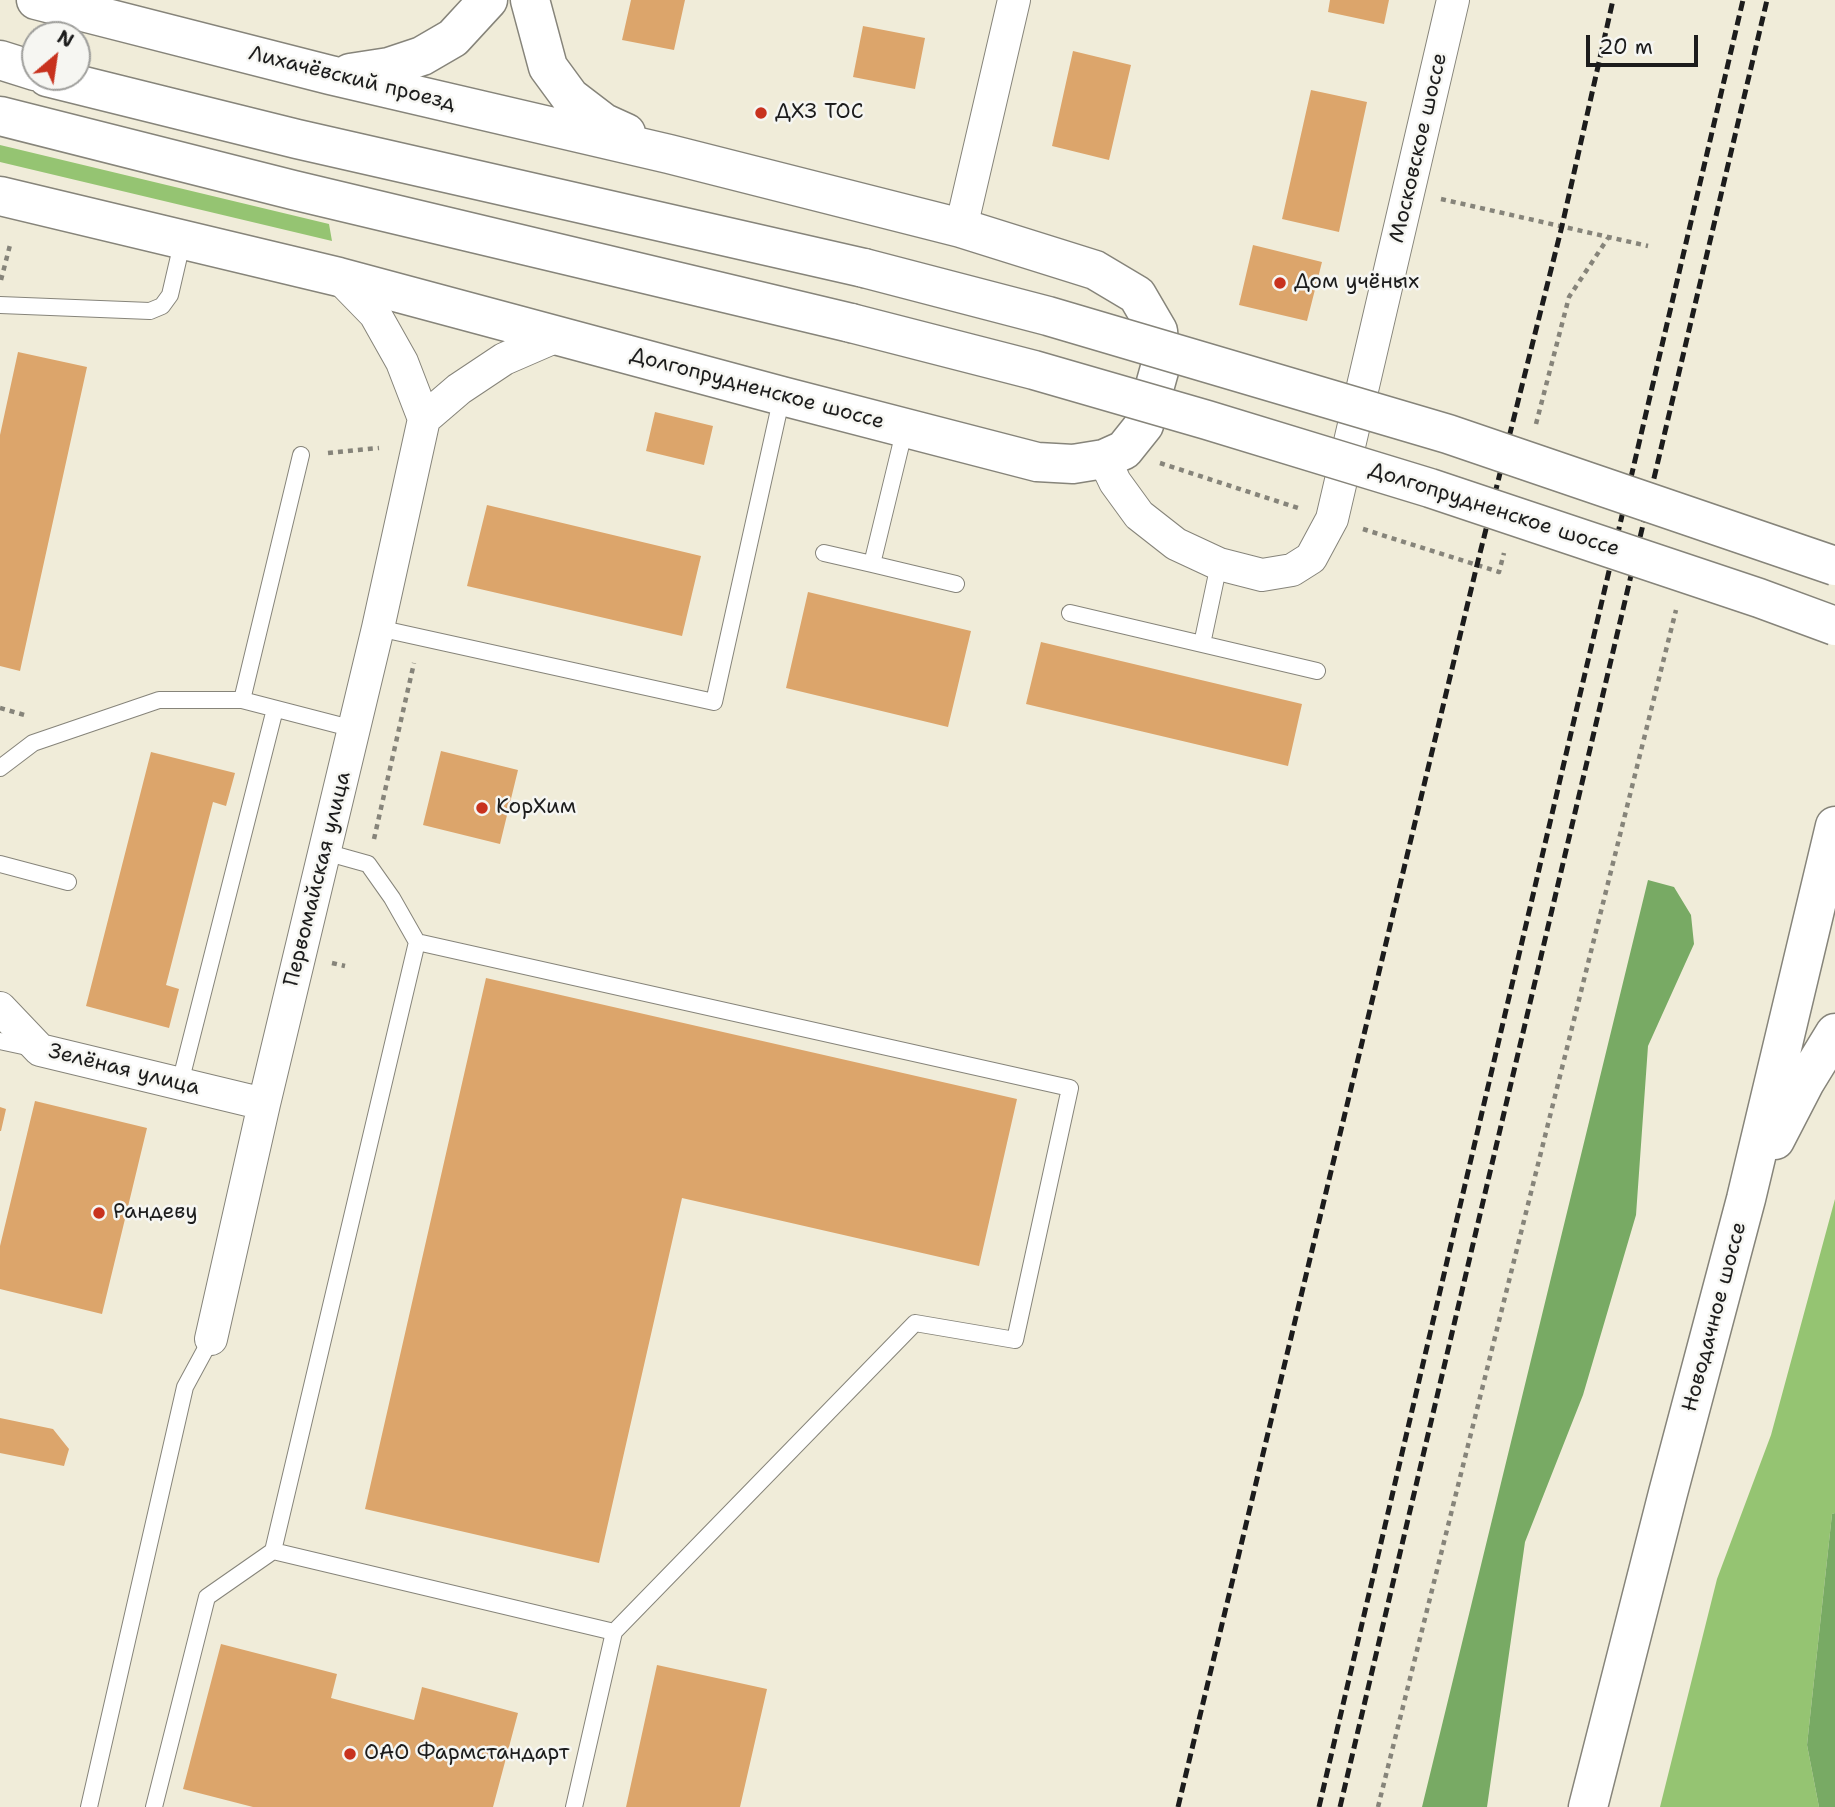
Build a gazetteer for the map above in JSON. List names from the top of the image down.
{
  "streets": {
    "main road": ["Лихачёвский проезд", "Долгопрудненское шоссе", "Новодачное шоссе"],
    "street": ["Московское шоссе", "Первомайская улица", "Зелёная улица"]
  },
  "crossings": [
    ["Лихачёвский проезд", "Долгопрудненское шоссе"],
    ["Московское шоссе", "Долгопрудненское шоссе"],
    ["Первомайская улица", "Зелёная улица"]
  ],
  "places": [
    "ДХЗ ТОС",
    "Дом учёных",
    "КорХим",
    "Рандеву",
    "ОАО Фармстандарт"
  ],
  "scale_bar": "20 m",
  "north": "top right"
}
